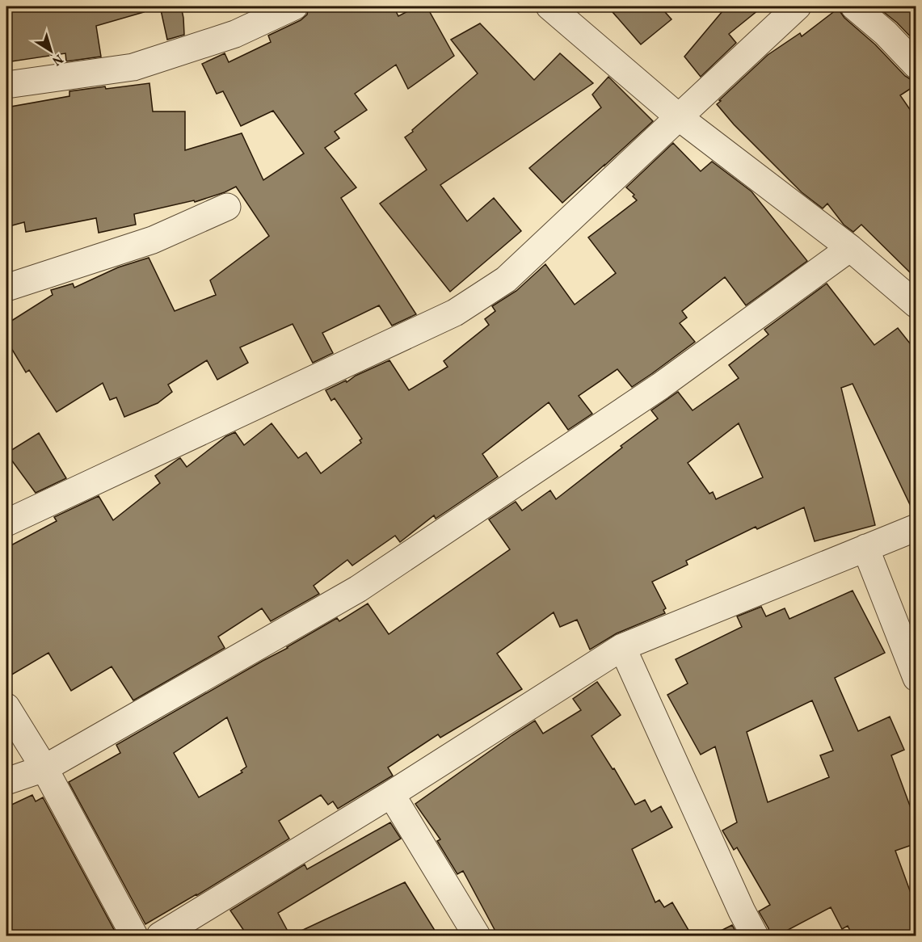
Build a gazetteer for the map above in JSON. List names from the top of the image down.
{
  "north": "bottom right"
}
